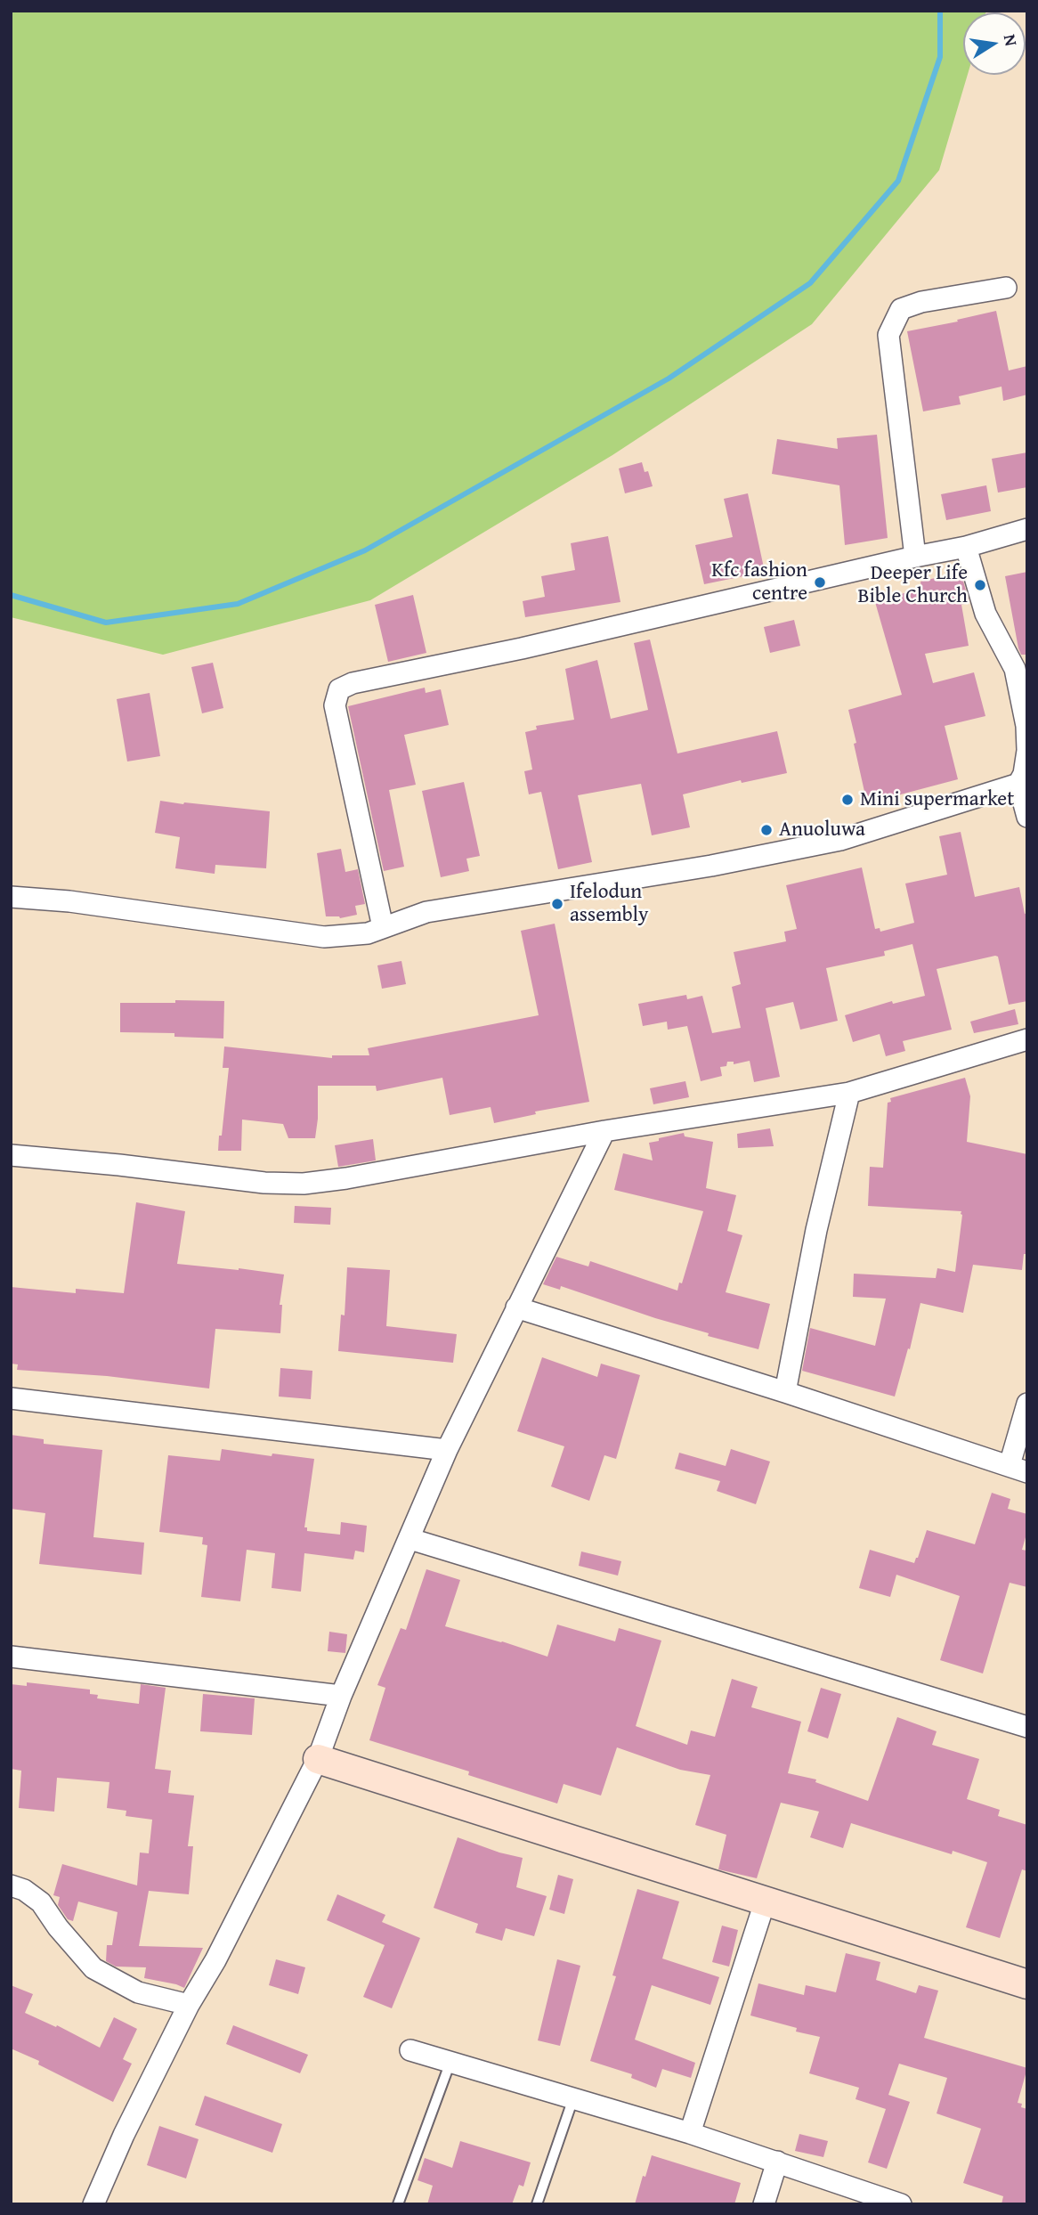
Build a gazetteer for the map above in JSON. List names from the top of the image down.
{
  "places": [
    "Kfc fashion centre",
    "Deeper Life Bible Church",
    "Mini supermarket",
    "Anuoluwa",
    "Ifelodun assembly"
  ],
  "north": "right"
}
